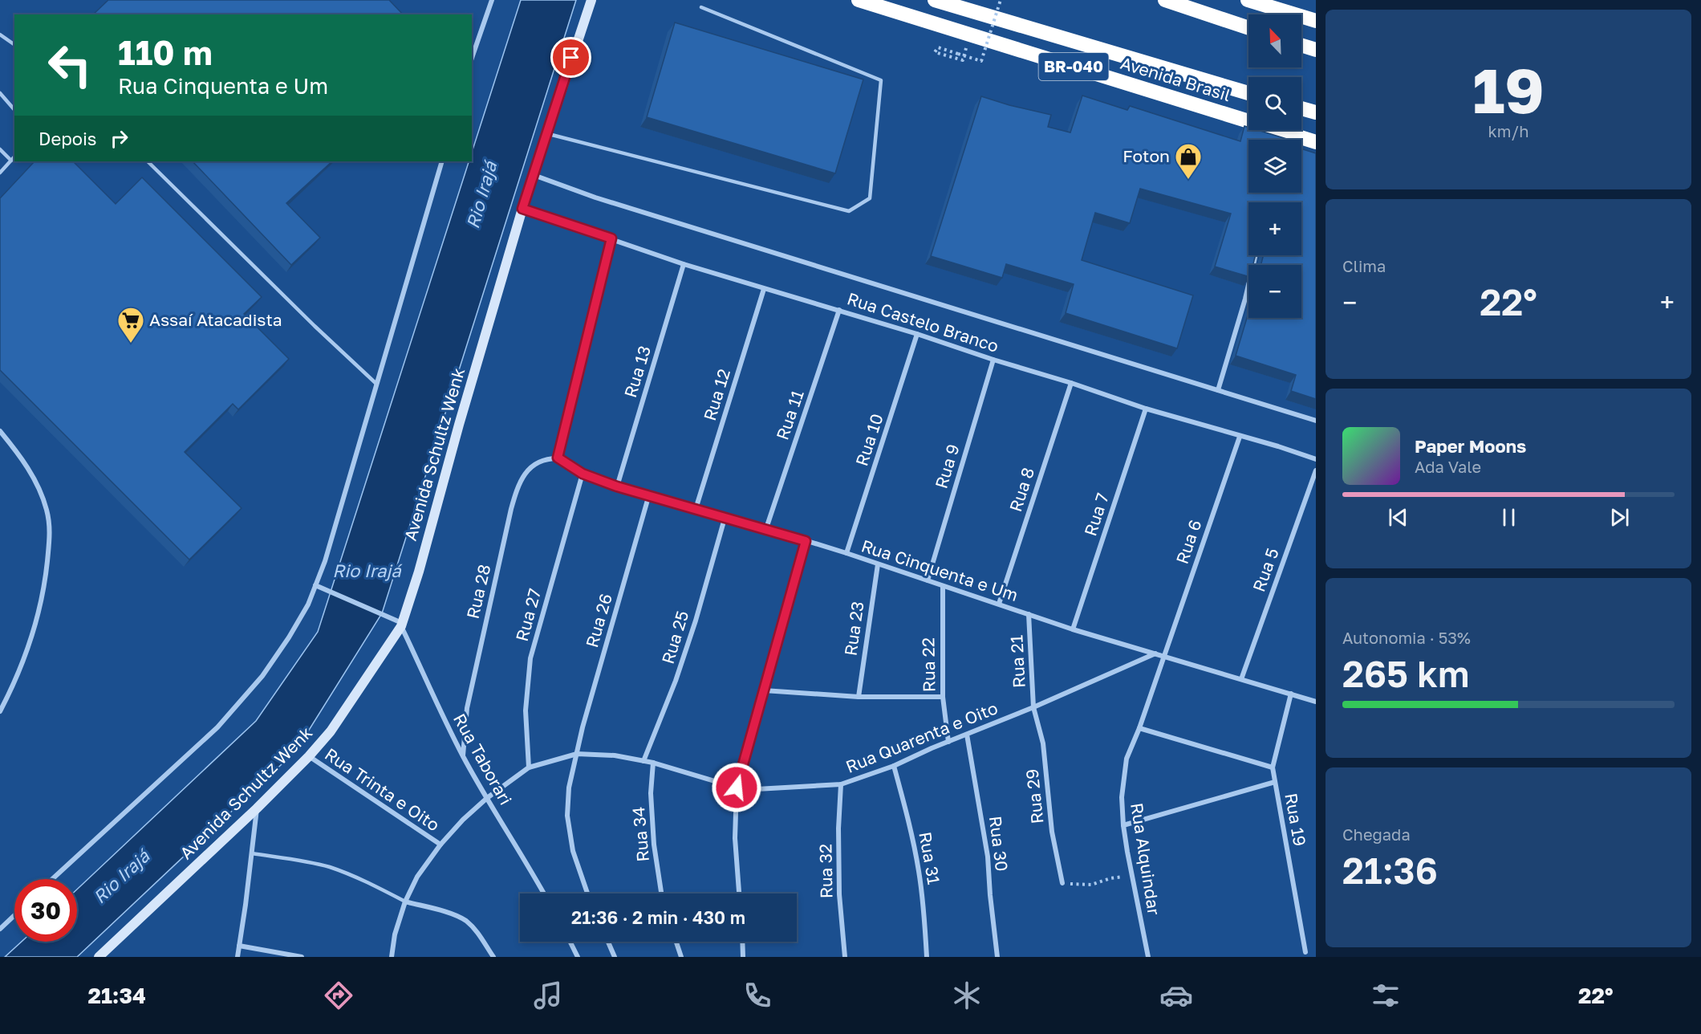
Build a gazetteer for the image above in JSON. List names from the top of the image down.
{
  "streets": {
    "highway": ["BR-040", "Avenida Brasil"],
    "street": [
      "Rua Castelo Branco",
      "Rua 13",
      "Rua 12",
      "Rua 11",
      "Rua 10",
      "Avenida Schultz Wenk",
      "Rua 9",
      "Rua 8",
      "Rua 7",
      "Rua 6",
      "Rua 5",
      "Rua Cinquenta e Um",
      "Rua 28",
      "Rua 27",
      "Rua 26",
      "Rua 23",
      "Rua 25",
      "Rua 21",
      "Rua 22",
      "Rua Quarenta e Oito",
      "Rua Taborari",
      "Rua Trinta e Oito",
      "Rua 29",
      "Rua 19",
      "Rua 34",
      "Rua 30",
      "Rua 31",
      "Rua Alquindar",
      "Rua 32"
    ]
  },
  "crossings": [
    ["BR-040", "Avenida Brasil"],
    ["Rua Castelo Branco", "Rua 13"],
    ["Rua Castelo Branco", "Rua 12"],
    ["Rua Castelo Branco", "Rua 11"],
    ["Rua Castelo Branco", "Rua 10"],
    ["Rua Castelo Branco", "Avenida Schultz Wenk"],
    ["Rua Castelo Branco", "Rua 9"],
    ["Rua Castelo Branco", "Rua 8"],
    ["Rua Castelo Branco", "Rua 7"],
    ["Rua Castelo Branco", "Rua 6"],
    ["Rua 13", "Rua Cinquenta e Um"],
    ["Rua 12", "Rua Cinquenta e Um"],
    ["Rua 11", "Rua Cinquenta e Um"],
    ["Rua 10", "Rua Cinquenta e Um"],
    ["Avenida Schultz Wenk", "Rua Taborari"],
    ["Avenida Schultz Wenk", "Rua Trinta e Oito"],
    ["Rua 9", "Rua Cinquenta e Um"],
    ["Rua 8", "Rua Cinquenta e Um"],
    ["Rua 7", "Rua Cinquenta e Um"],
    ["Rua 6", "Rua Cinquenta e Um"],
    ["Rua 6", "Rua Alquindar"],
    ["Rua 5", "Rua Cinquenta e Um"],
    ["Rua Cinquenta e Um", "Rua 28"],
    ["Rua Cinquenta e Um", "Rua 27"],
    ["Rua Cinquenta e Um", "Rua 26"],
    ["Rua Cinquenta e Um", "Rua 23"],
    ["Rua Cinquenta e Um", "Rua 25"],
    ["Rua Cinquenta e Um", "Rua 21"],
    ["Rua Cinquenta e Um", "Rua 22"],
    ["Rua Cinquenta e Um", "Rua Quarenta e Oito"],
    ["Rua Cinquenta e Um", "Rua 19"],
    ["Rua Cinquenta e Um", "Rua Alquindar"],
    ["Rua 28", "Rua Taborari"],
    ["Rua 27", "Rua Quarenta e Oito"],
    ["Rua 26", "Rua Quarenta e Oito"],
    ["Rua 25", "Rua Quarenta e Oito"],
    ["Rua 21", "Rua Quarenta e Oito"],
    ["Rua 21", "Rua 29"],
    ["Rua 22", "Rua Quarenta e Oito"],
    ["Rua Quarenta e Oito", "Rua Taborari"],
    ["Rua Quarenta e Oito", "Rua Trinta e Oito"],
    ["Rua Quarenta e Oito", "Rua 29"],
    ["Rua Quarenta e Oito", "Rua 34"],
    ["Rua Quarenta e Oito", "Rua 30"],
    ["Rua Quarenta e Oito", "Rua 31"],
    ["Rua Quarenta e Oito", "Rua 32"]
  ],
  "water": ["Rio Irajá"],
  "places": {
    "shop": ["Foton"],
    "supermarket": ["Assaí Atacadista"]
  },
  "north": "top left",
  "page": {
    "tile": [
      ["19", "km/h"],
      "Clima",
      ["Autonomia · 53%", "265 km"],
      ["Chegada", "21:36"]
    ],
    "map_buttons": ["+", "−"],
    "turn": ["110 m", "Rua Cinquenta e Um"],
    "then": "Depois",
    "heat": ["−", "22°", "+"],
    "song": ["Paper Moons", "Ada Vale"],
    "limit": "30",
    "trip": "21:36 · 2 min · 430 m",
    "tabs": ["21:34", "22°"]
  }
}
